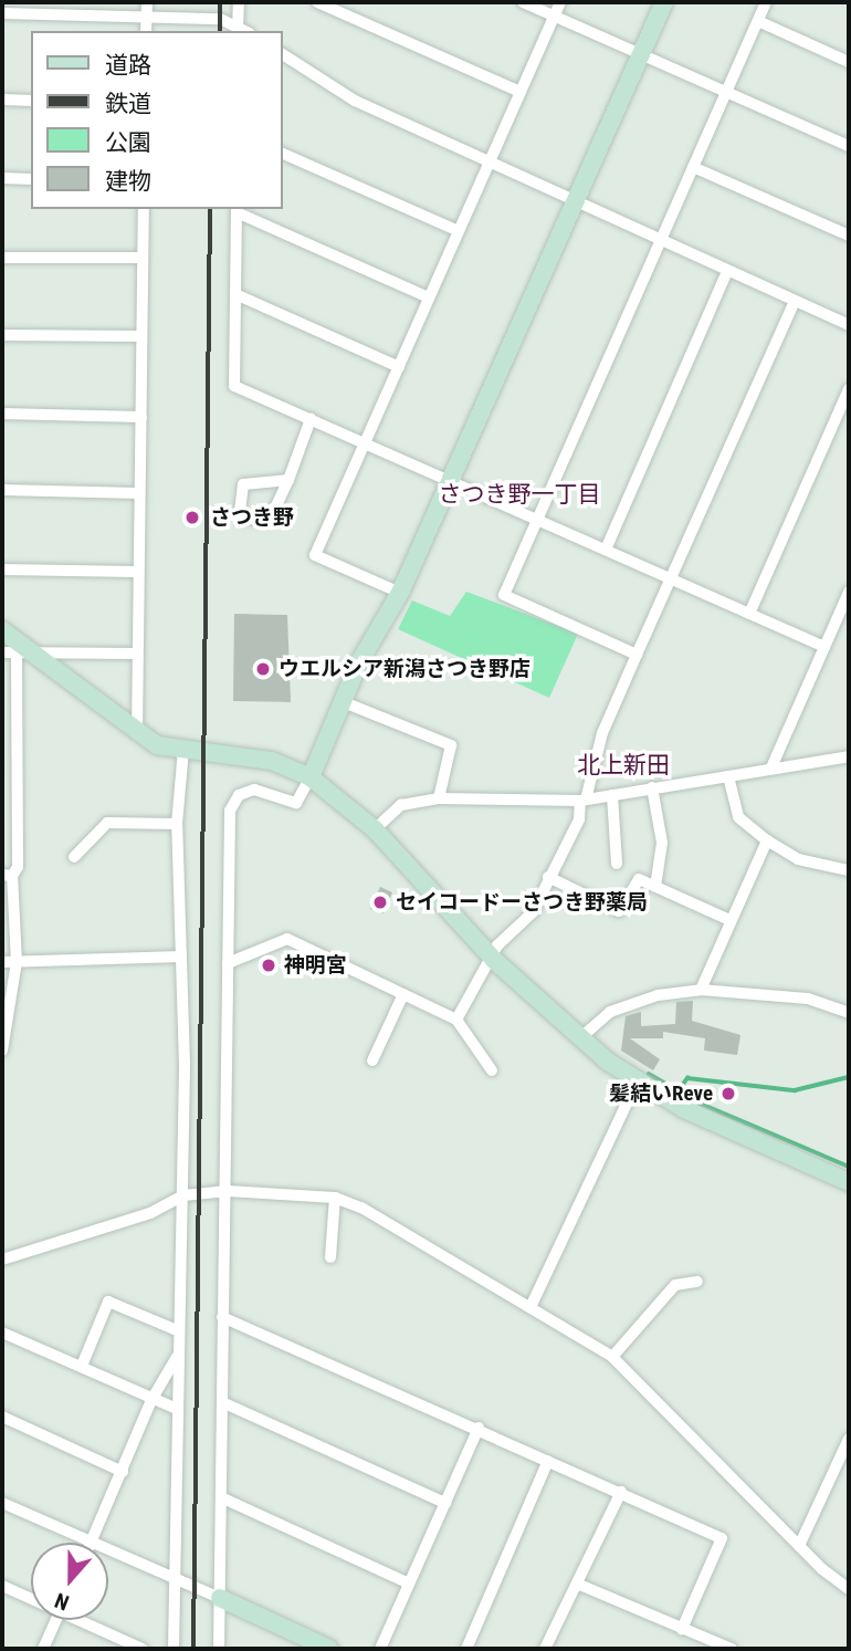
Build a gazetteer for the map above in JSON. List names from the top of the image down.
{
  "districts": ["さつき野一丁目", "北上新田"],
  "places": [
    "さつき野",
    "ウエルシア新潟さつき野店",
    "セイコードーさつき野薬局",
    "神明宮",
    "髪結いReve"
  ],
  "legend": [
    "道路",
    "鉄道",
    "公園",
    "建物"
  ],
  "north": "bottom"
}
